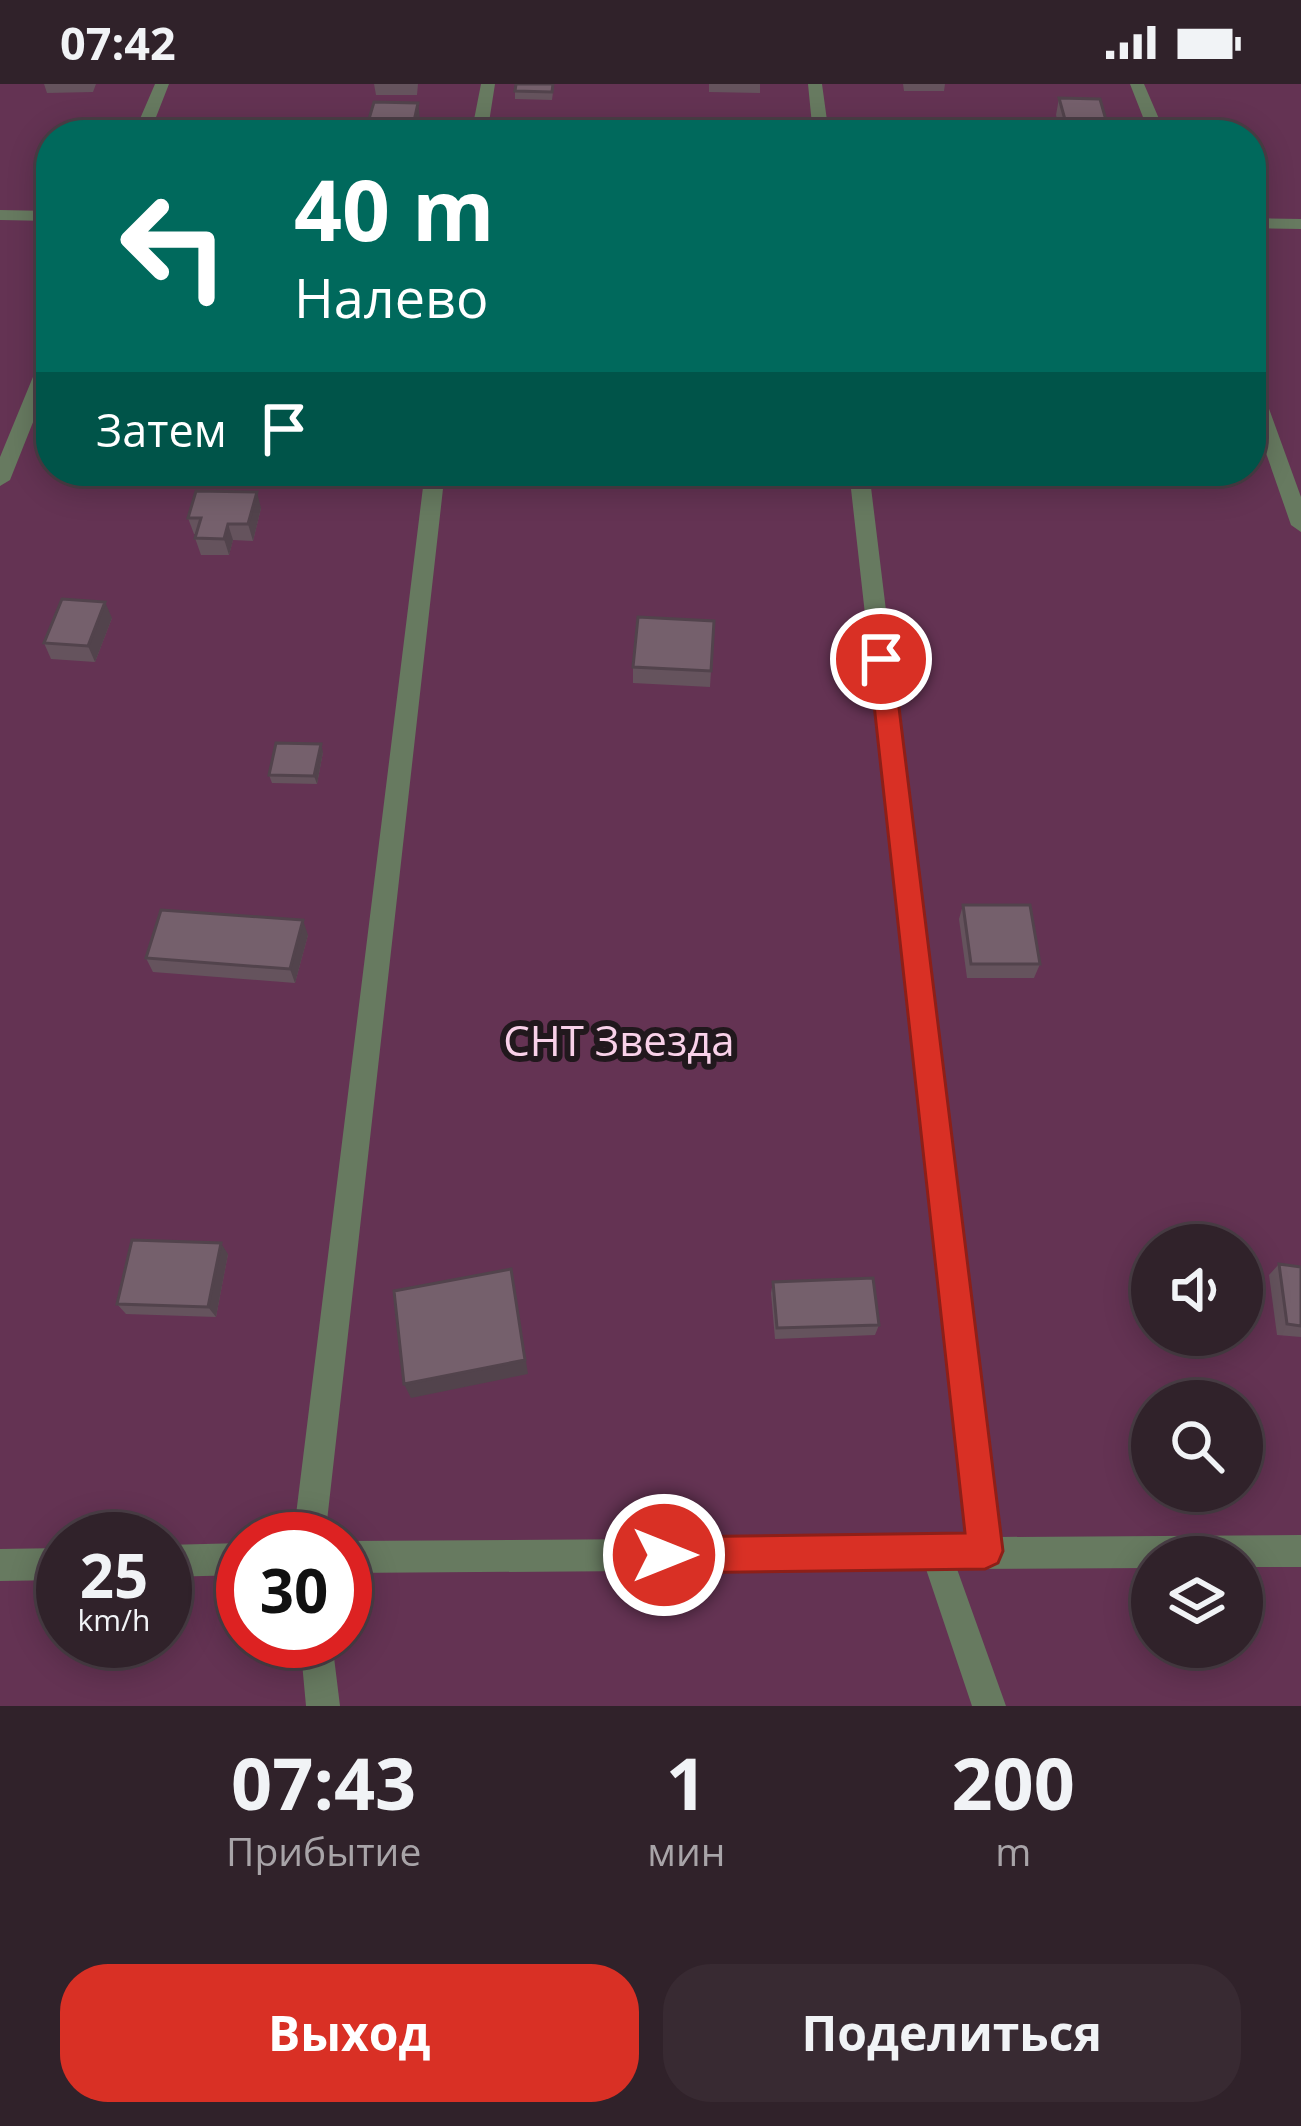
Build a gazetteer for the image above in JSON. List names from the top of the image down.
{
  "parks": ["СНТ Звезда"],
  "page": {
    "status": "07:42",
    "turn": ["40 m", "Налево"],
    "then": "Затем",
    "speed": "25 km/h",
    "limit": "30",
    "eta": [
      "07:43",
      "Прибытие",
      "1",
      "мин",
      "200",
      "m"
    ],
    "buttons": ["Выход", "Поделиться"]
  }
}
